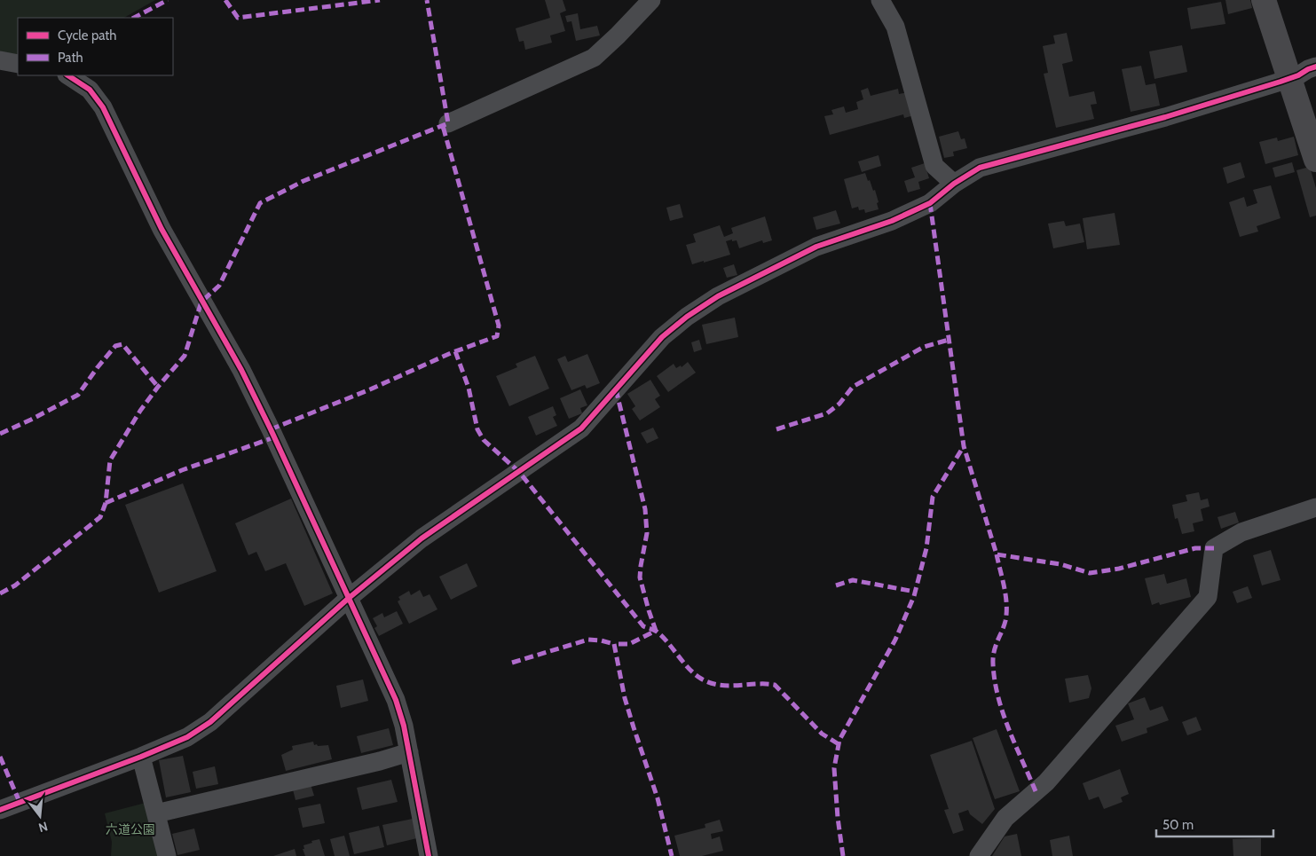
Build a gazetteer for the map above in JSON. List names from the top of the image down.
{
  "parks": ["六道公園"],
  "legend": ["Cycle path", "Path"],
  "scale_bar": "50 m",
  "north": "bottom"
}
